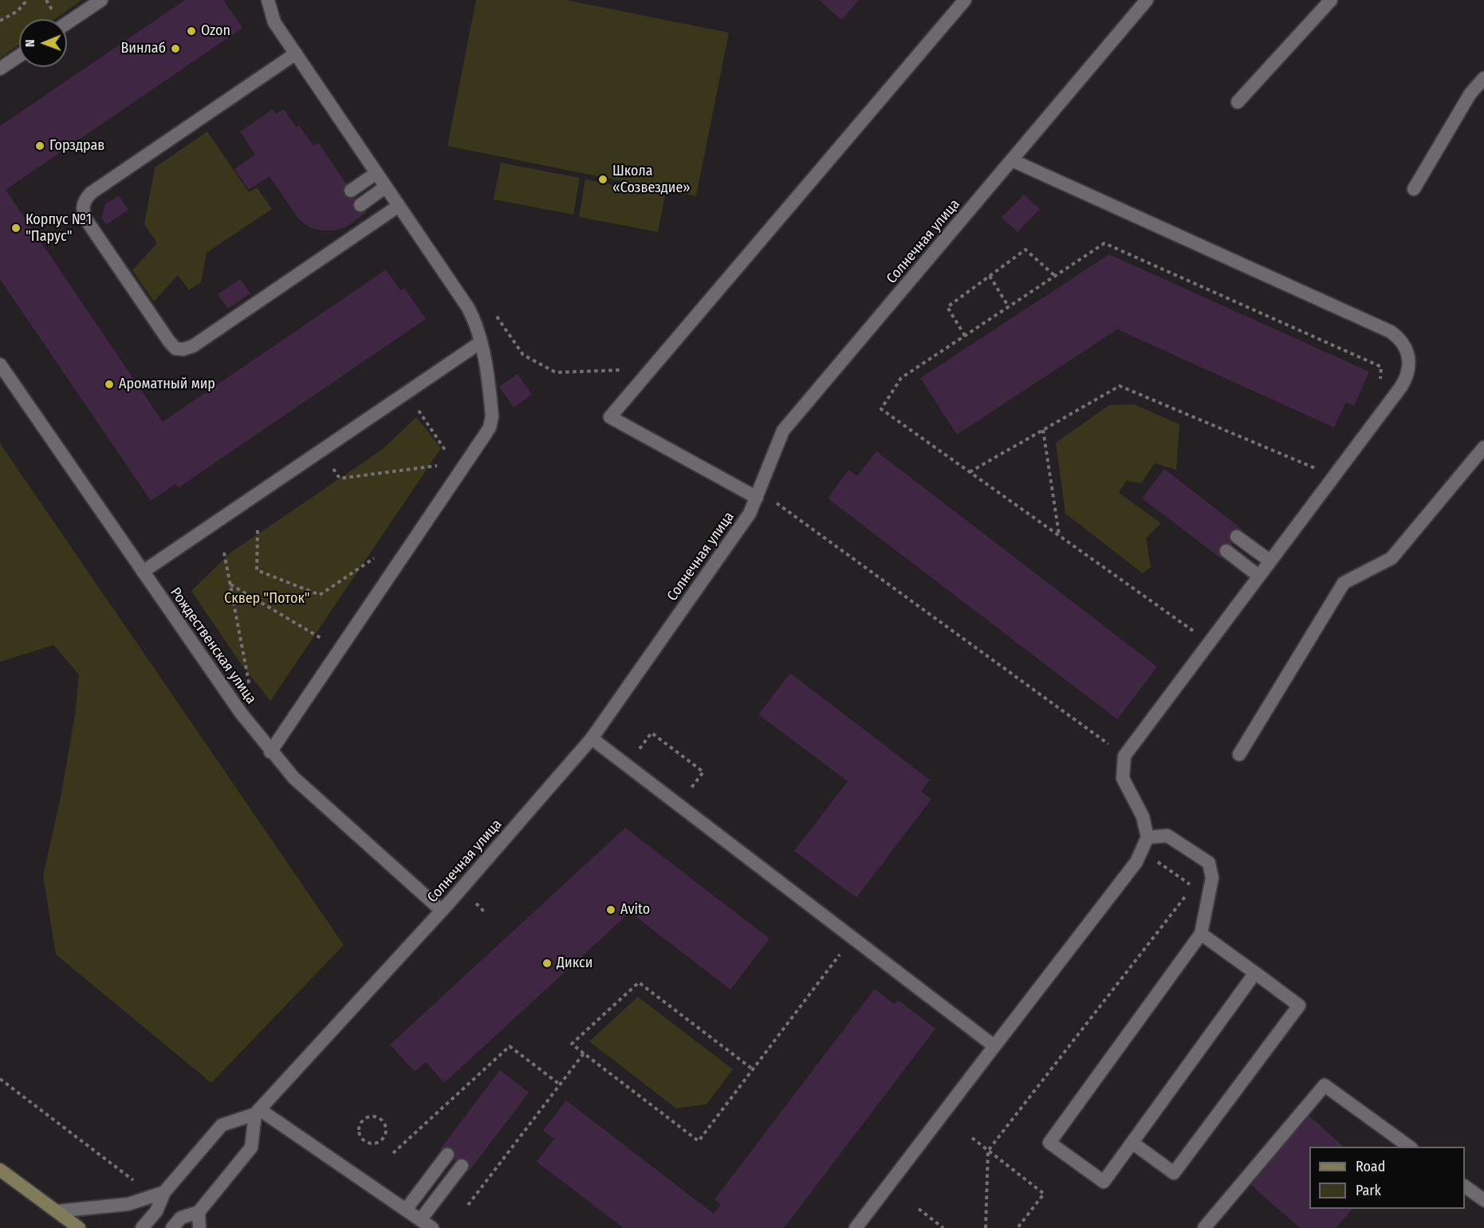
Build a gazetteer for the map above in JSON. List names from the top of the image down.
{
  "streets": {
    "street": ["Солнечная улица", "Рождественская улица"]
  },
  "crossings": [
    ["Солнечная улица", "Рождественская улица"]
  ],
  "parks": ["Сквер \"Поток\""],
  "places": [
    "Ozon",
    "Винлаб",
    "Горздрав",
    "Школа «Созвездие»",
    "Корпус №1 \"Парус\"",
    "Ароматный мир",
    "Avito",
    "Дикси"
  ],
  "legend": ["Road", "Park"],
  "north": "left"
}
